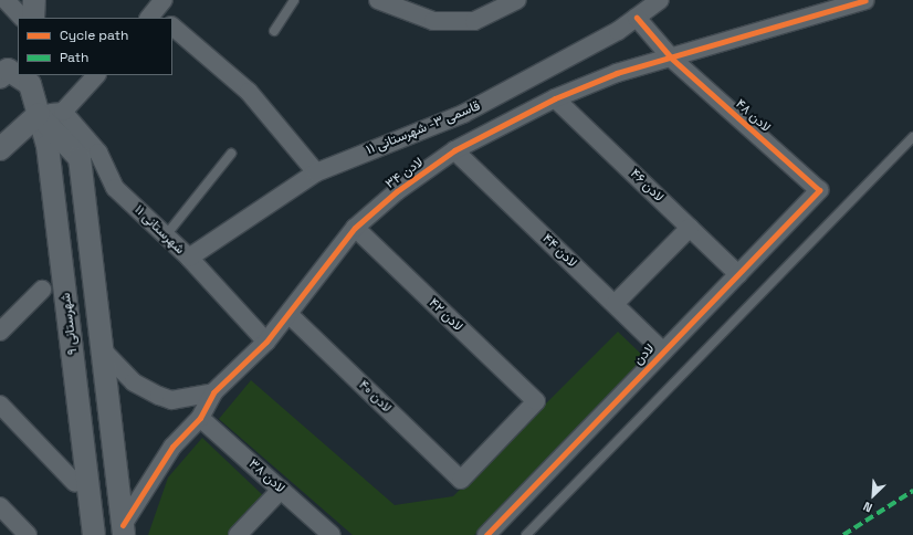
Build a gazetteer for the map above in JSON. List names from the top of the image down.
{
  "streets": {
    "street": [
      "لادن ۴۸",
      "قاسمی ۳- شهرستانی ۱۱",
      "لادن ۳۴",
      "لادن ۴۶",
      "شهرستانی ۱۱",
      "لادن ۴۴",
      "لادن ۴۲",
      "شهرستانی ۹",
      "لادن",
      "لادن ۴۰",
      "لادن ۳۸"
    ]
  },
  "crossings": [
    ["لادن ۴۸", "قاسمی ۳- شهرستانی ۱۱"],
    ["لادن ۴۸", "لادن ۳۴"],
    ["لادن ۴۸", "لادن"],
    ["قاسمی ۳- شهرستانی ۱۱", "شهرستانی ۱۱"],
    ["لادن ۳۴", "لادن ۴۶"],
    ["لادن ۳۴", "شهرستانی ۱۱"],
    ["لادن ۳۴", "لادن ۴۴"],
    ["لادن ۳۴", "لادن ۴۲"],
    ["لادن ۳۴", "لادن ۴۰"],
    ["لادن ۳۴", "لادن ۳۸"],
    ["لادن ۴۶", "لادن"],
    ["لادن ۴۴", "لادن"],
    ["لادن ۴۲", "لادن ۴۰"]
  ],
  "legend": ["Cycle path", "Path"],
  "north": "bottom left"
}
